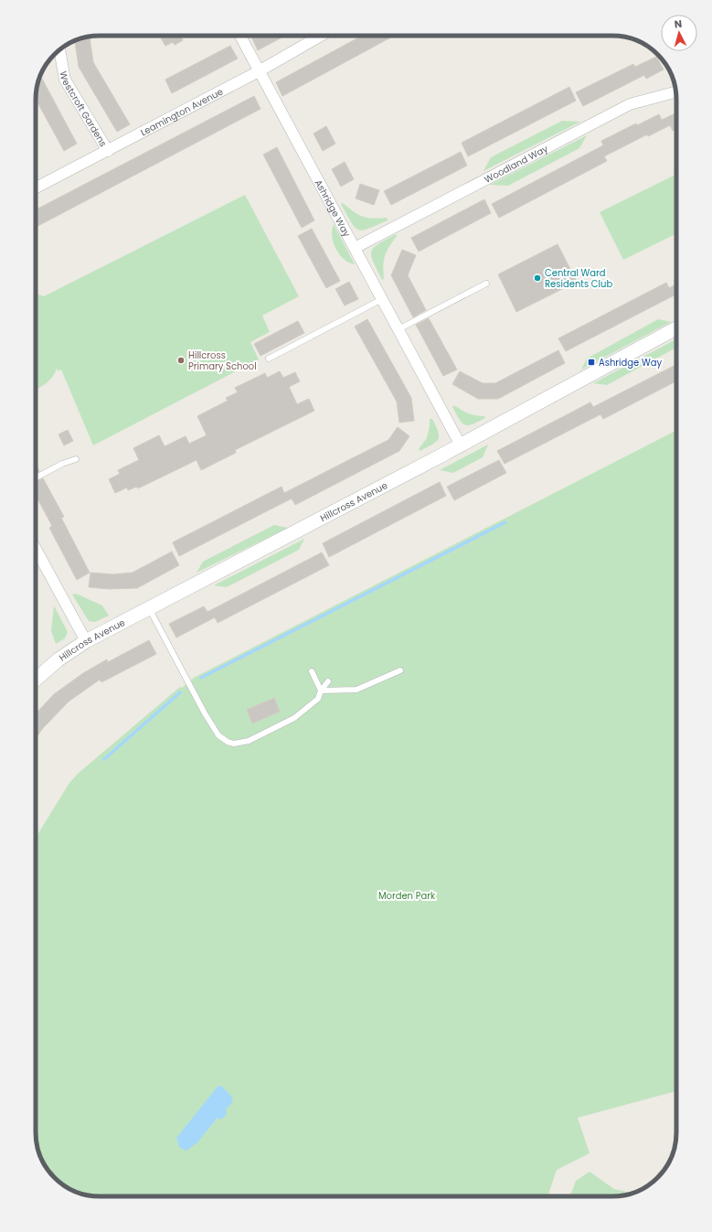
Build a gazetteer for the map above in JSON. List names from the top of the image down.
{
  "streets": {
    "street": [
      "Westcroft Gardens",
      "Leamington Avenue",
      "Woodland Way",
      "Ashridge Way",
      "Hillcross Avenue"
    ]
  },
  "crossings": [
    ["Westcroft Gardens", "Leamington Avenue"],
    ["Leamington Avenue", "Ashridge Way"],
    ["Woodland Way", "Ashridge Way"],
    ["Ashridge Way", "Hillcross Avenue"]
  ],
  "parks": ["Morden Park"],
  "places": {
    "other": ["Central Ward Residents Club", "Hillcross Primary School"],
    "transit": ["Ashridge Way"]
  },
  "north": "top"
}
